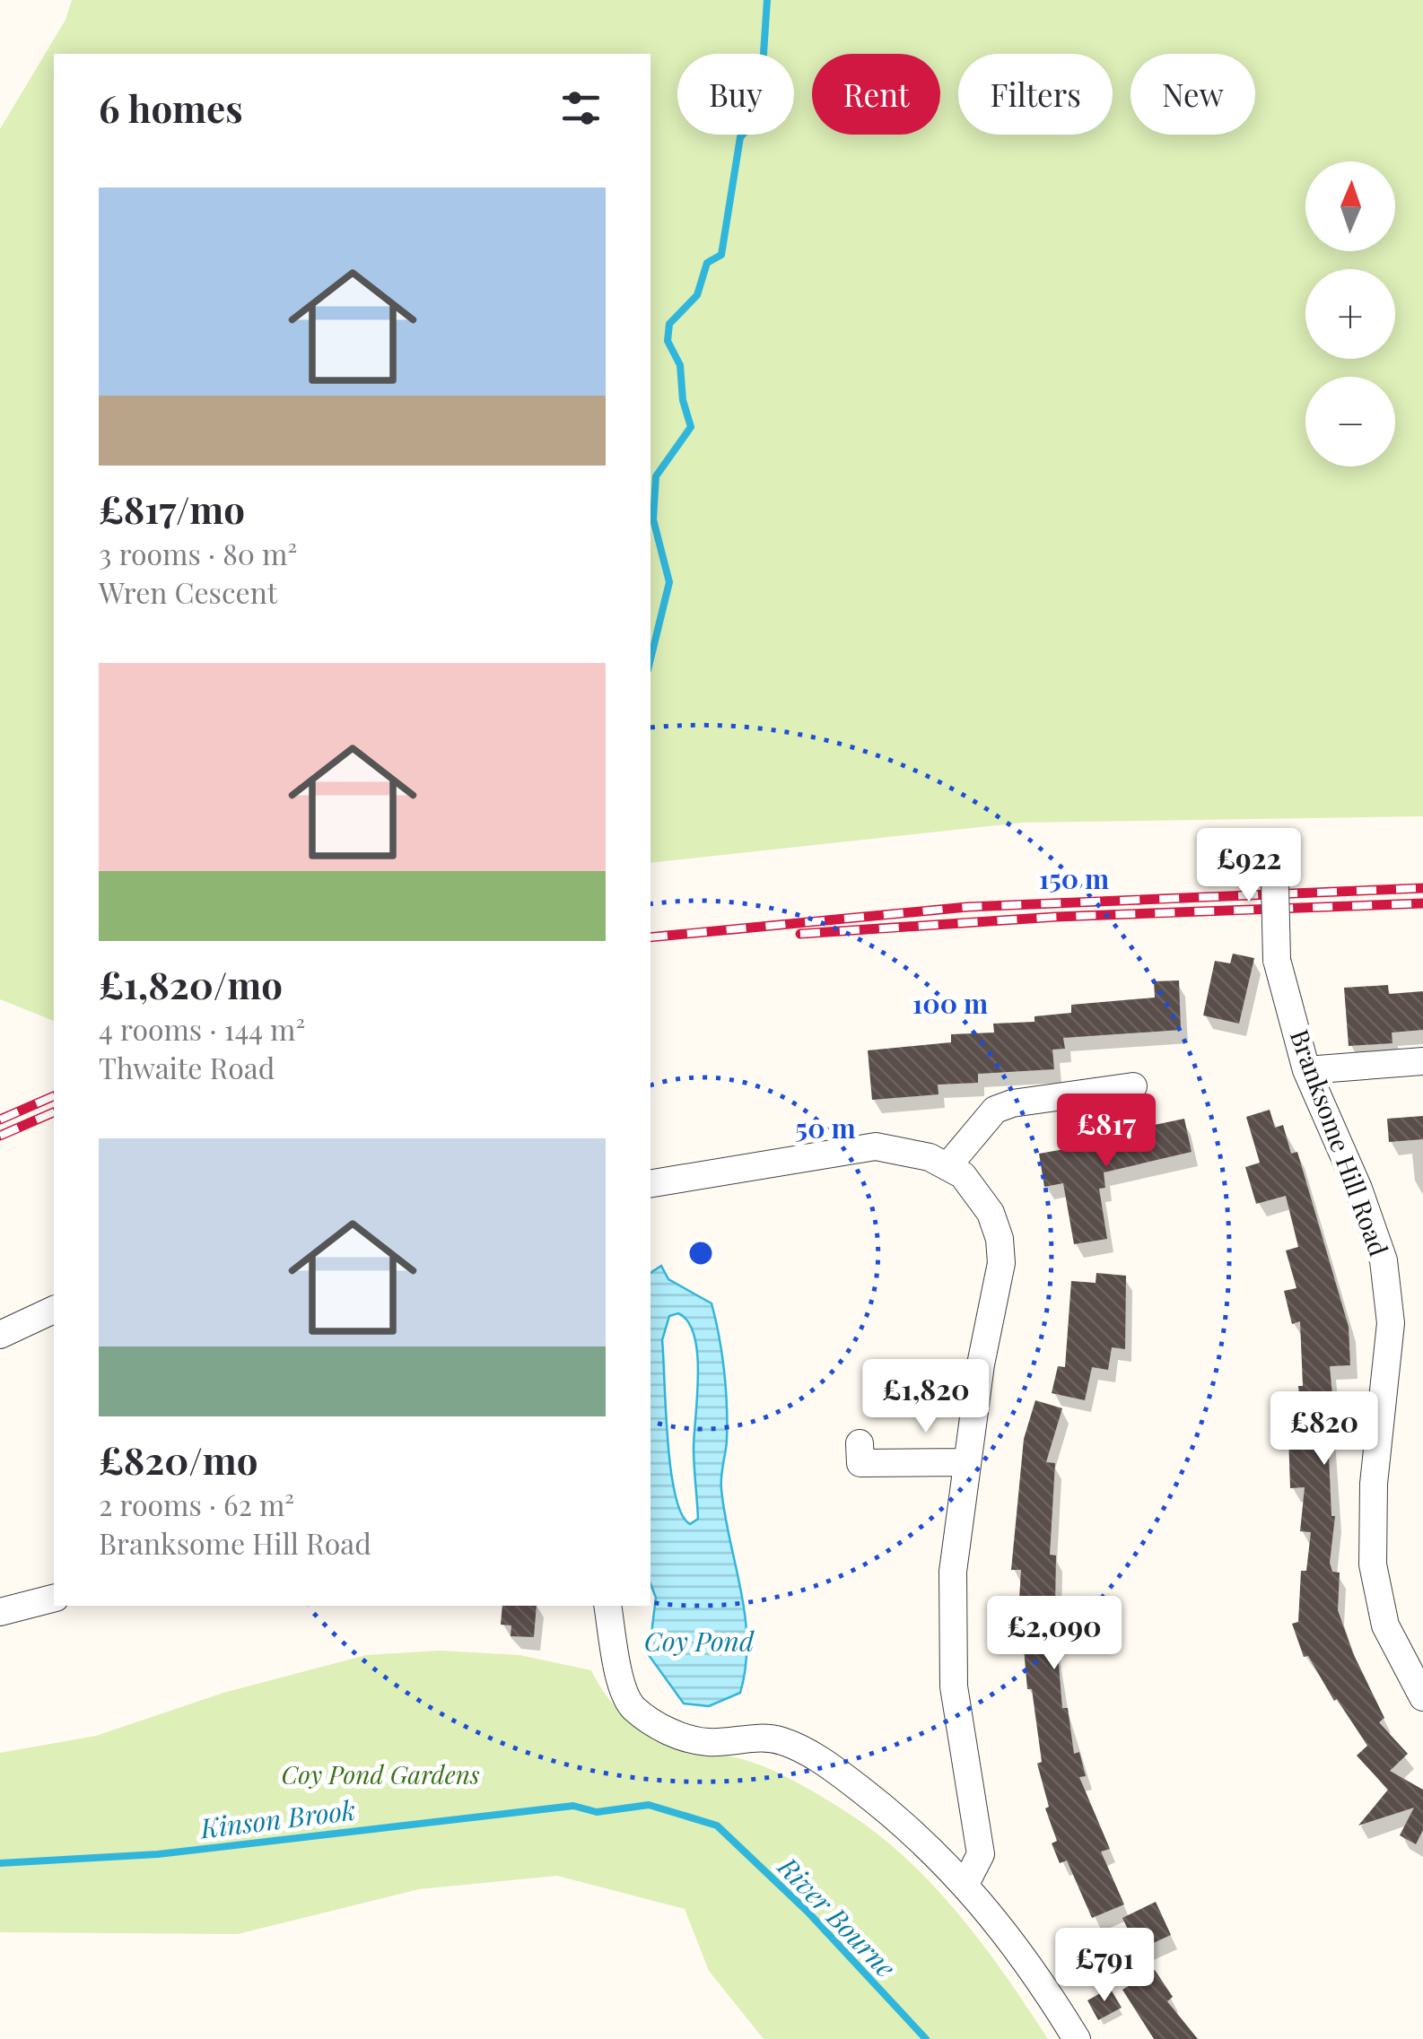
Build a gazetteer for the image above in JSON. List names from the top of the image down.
{
  "streets": {
    "street": ["Branksome Hill Road"]
  },
  "water": ["Coy Pond", "Kinson Brook", "River Bourne"],
  "parks": ["Coy Pond Gardens"],
  "north": "top",
  "page": {
    "chip": [
      "Buy",
      "Rent",
      "Filters",
      "New"
    ],
    "heading": "6 homes",
    "map_buttons": ["+", "−"],
    "list": [
      {
        "name": "£817/mo",
        "note": "3 rooms · 80 m² · Wren Cescent"
      },
      {
        "name": "£1,820/mo",
        "note": "4 rooms · 144 m² · Thwaite Road"
      },
      {
        "name": "£820/mo",
        "note": "2 rooms · 62 m² · Branksome Hill Road"
      }
    ],
    "price": [
      "£922",
      "£817",
      "£1,820",
      "£820",
      "£2,090",
      "£791"
    ]
  },
  "rings": ["150 m", "100 m", "50 m"]
}
